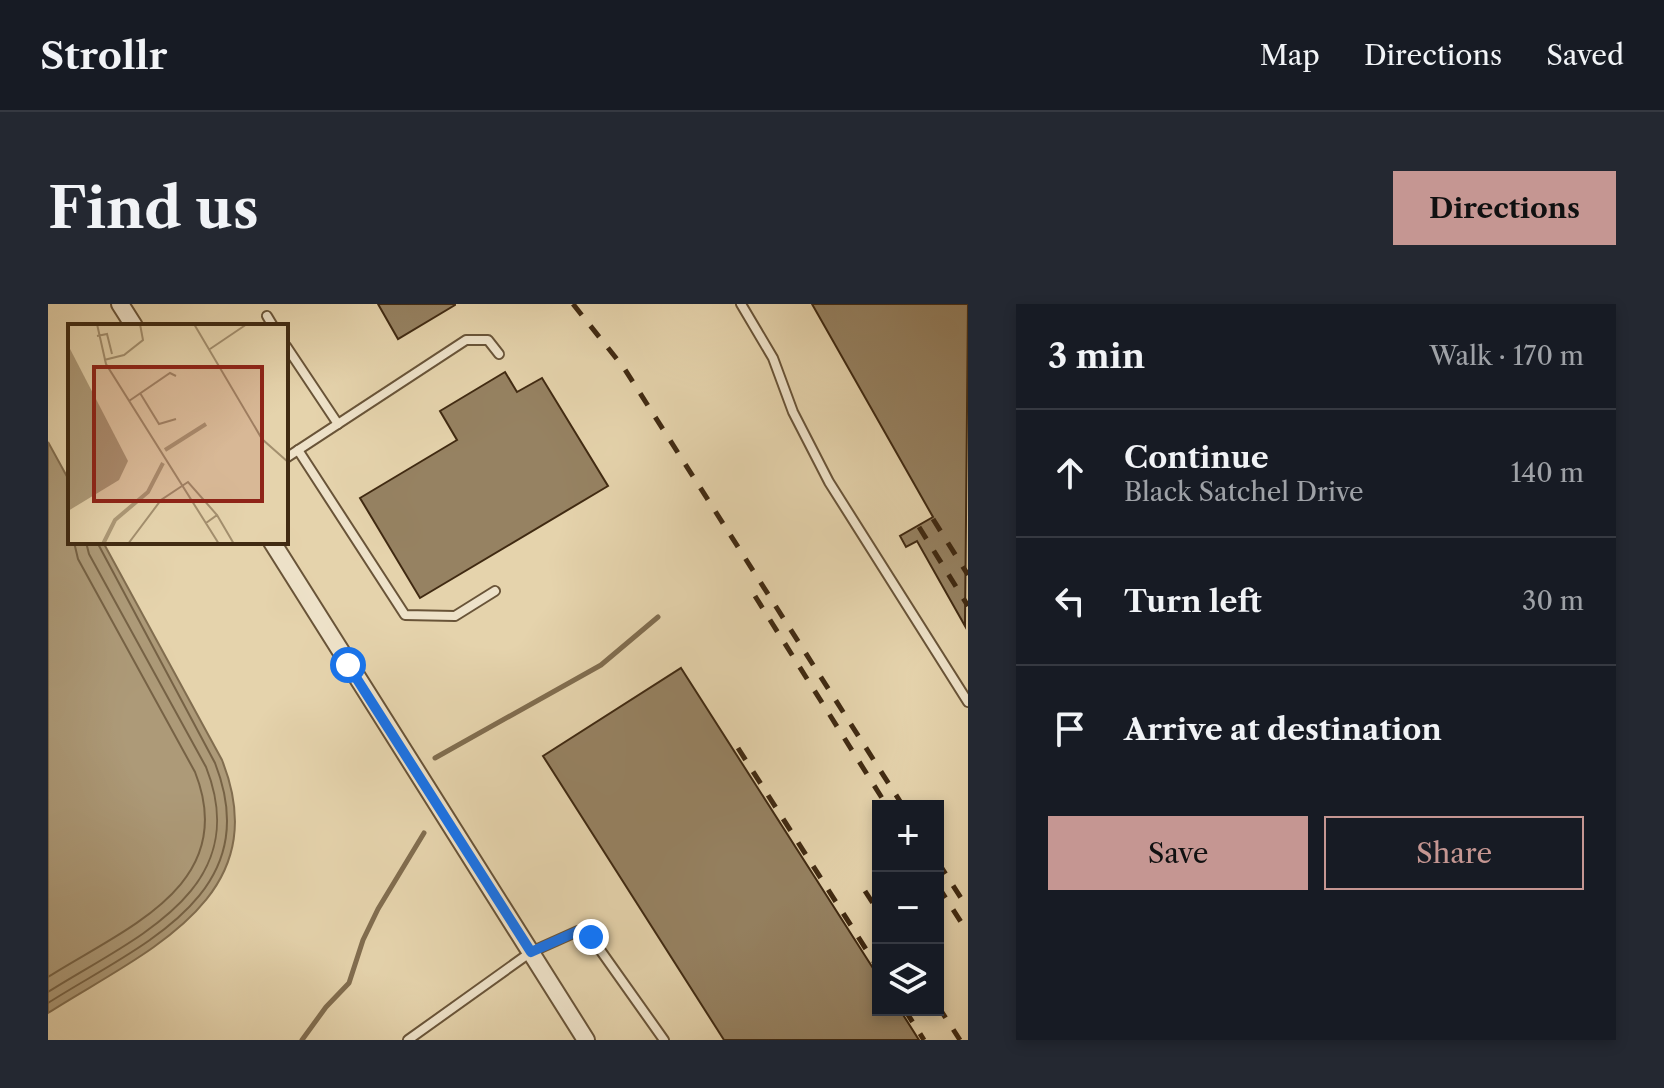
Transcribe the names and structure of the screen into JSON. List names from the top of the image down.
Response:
{
  "page": {
    "header": "Strollr",
    "nav": ["Map", "Directions", "Saved"],
    "buttons": [
      "Directions",
      ["Save", "Share"]
    ],
    "title": "Find us",
    "heading": ["3 min", "Walk · 170 m"],
    "list": [
      ["Continue", "Black Satchel Drive", "140 m"],
      ["Turn left", "30 m"],
      "Arrive at destination"
    ],
    "map_buttons": ["+", "−"]
  }
}
